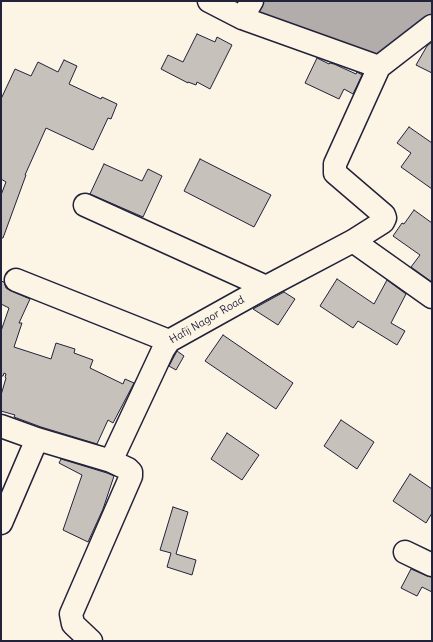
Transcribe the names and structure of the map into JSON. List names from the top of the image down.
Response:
{
  "streets": {
    "street": ["Hafij Nagor Road"]
  }
}
